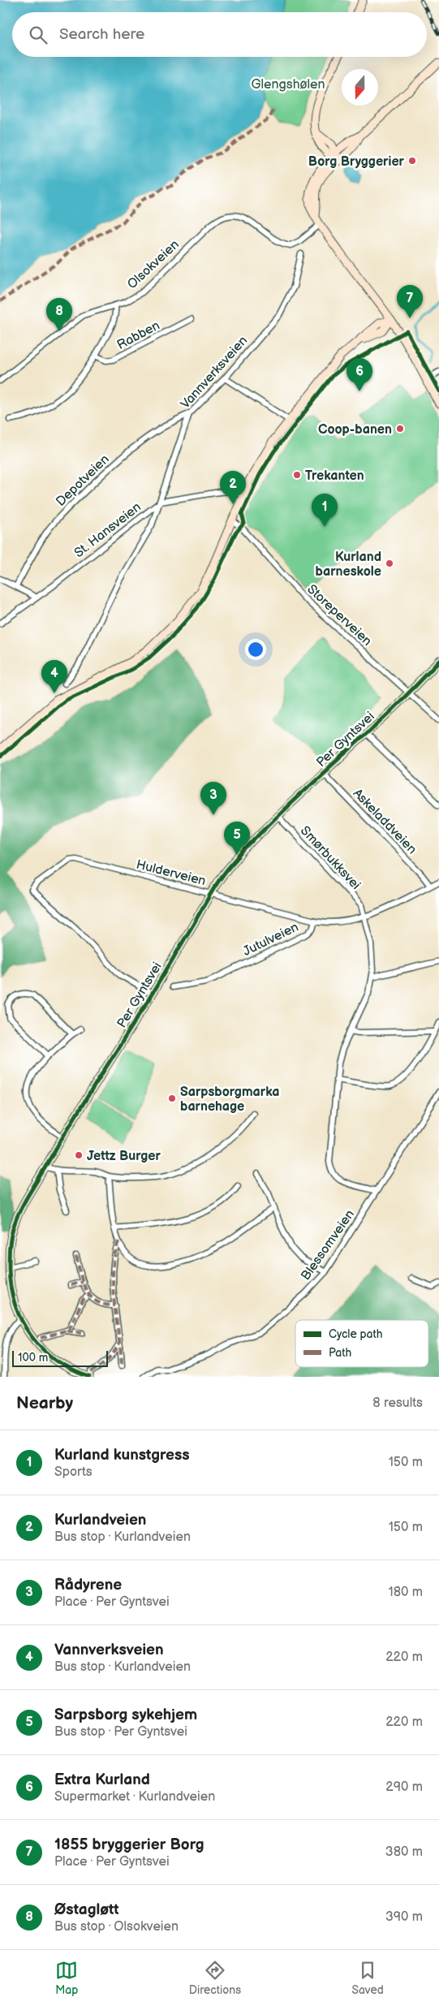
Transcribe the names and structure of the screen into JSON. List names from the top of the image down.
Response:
{
  "streets": {
    "street": [
      "Olsokveien",
      "Rabben",
      "Vannverksveien",
      "Depotveien",
      "St. Hansveien",
      "Storeperveien",
      "Per Gyntsvei",
      "Askeladdveien",
      "Smørbukksvei",
      "Hulderveien",
      "Jutulveien",
      "Blessomveien"
    ]
  },
  "crossings": [
    ["Vannverksveien", "Depotveien"],
    ["Vannverksveien", "St. Hansveien"],
    ["Storeperveien", "Per Gyntsvei"],
    ["Per Gyntsvei", "Askeladdveien"],
    ["Per Gyntsvei", "Smørbukksvei"],
    ["Per Gyntsvei", "Hulderveien"],
    ["Askeladdveien", "Jutulveien"],
    ["Smørbukksvei", "Jutulveien"],
    ["Smørbukksvei", "Blessomveien"],
    ["Hulderveien", "Jutulveien"]
  ],
  "parks": ["Glengshølen"],
  "places": [
    "Borg Bryggerier",
    "Coop-banen",
    "Trekanten",
    "Kurland barneskole",
    "Sarpsborgmarka barnehage",
    "Jettz Burger"
  ],
  "legend": ["Cycle path", "Path"],
  "scale_bar": "100 m",
  "north": "bottom",
  "page": {
    "search": "Search here",
    "pins": [
      "7",
      "8",
      "6",
      "2",
      "1",
      "4",
      "3",
      "5"
    ],
    "scale": "100 m",
    "heading": ["Nearby", "8 results"],
    "list": [
      {
        "mark": "1",
        "name": "Kurland kunstgress",
        "note": "Sports",
        "value": "150 m"
      },
      {
        "mark": "2",
        "name": "Kurlandveien",
        "note": "Bus stop · Kurlandveien",
        "value": "150 m"
      },
      {
        "mark": "3",
        "name": "Rådyrene",
        "note": "Place · Per Gyntsvei",
        "value": "180 m"
      },
      {
        "mark": "4",
        "name": "Vannverksveien",
        "note": "Bus stop · Kurlandveien",
        "value": "220 m"
      },
      {
        "mark": "5",
        "name": "Sarpsborg sykehjem",
        "note": "Bus stop · Per Gyntsvei",
        "value": "220 m"
      },
      {
        "mark": "6",
        "name": "Extra Kurland",
        "note": "Supermarket · Kurlandveien",
        "value": "290 m"
      },
      {
        "mark": "7",
        "name": "1855 bryggerier Borg",
        "note": "Place · Per Gyntsvei",
        "value": "380 m"
      },
      {
        "mark": "8",
        "name": "Østagløtt",
        "note": "Bus stop · Olsokveien",
        "value": "390 m"
      }
    ],
    "nav": ["Map", "Directions", "Saved"]
  }
}
